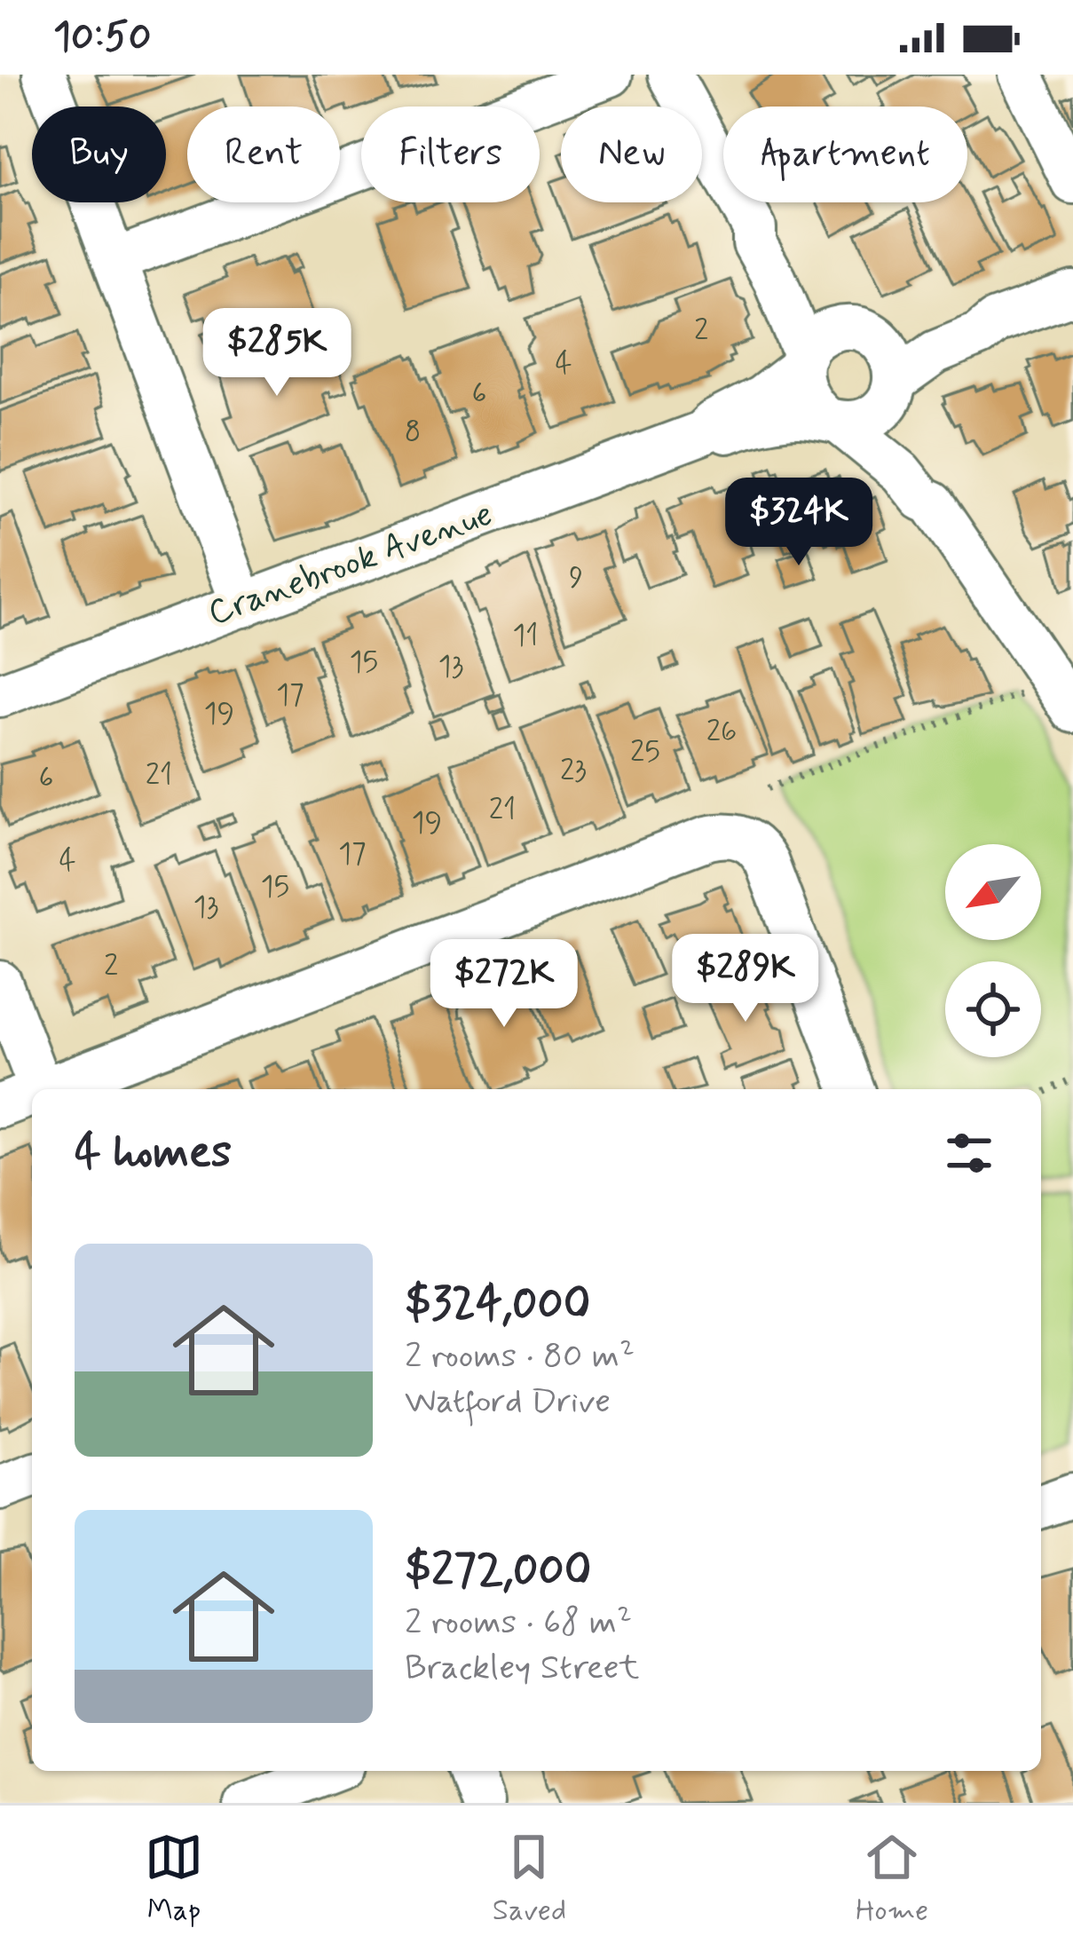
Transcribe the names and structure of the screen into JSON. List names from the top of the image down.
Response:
{
  "streets": {
    "street": ["Cranebrook Avenue"]
  },
  "house_numbers": [
    "2",
    "4",
    "6",
    "8",
    "9",
    "11",
    "15",
    "13",
    "17",
    "19",
    "26",
    "25",
    "23",
    "21",
    "6",
    "21",
    "19",
    "17",
    "4",
    "15",
    "13",
    "2"
  ],
  "north": "bottom left",
  "page": {
    "status": "10:50",
    "chip": [
      "Buy",
      "Rent",
      "Filters",
      "New",
      "Apartment"
    ],
    "price": [
      "$285K",
      "$324K",
      "$289K",
      "$272K"
    ],
    "heading": "4 homes",
    "list": [
      {
        "name": "$324,000",
        "note": "2 rooms · 80 m² · Watford Drive"
      },
      {
        "name": "$272,000",
        "note": "2 rooms · 68 m² · Brackley Street"
      }
    ],
    "tabs": ["Map", "Saved", "Home"]
  }
}
